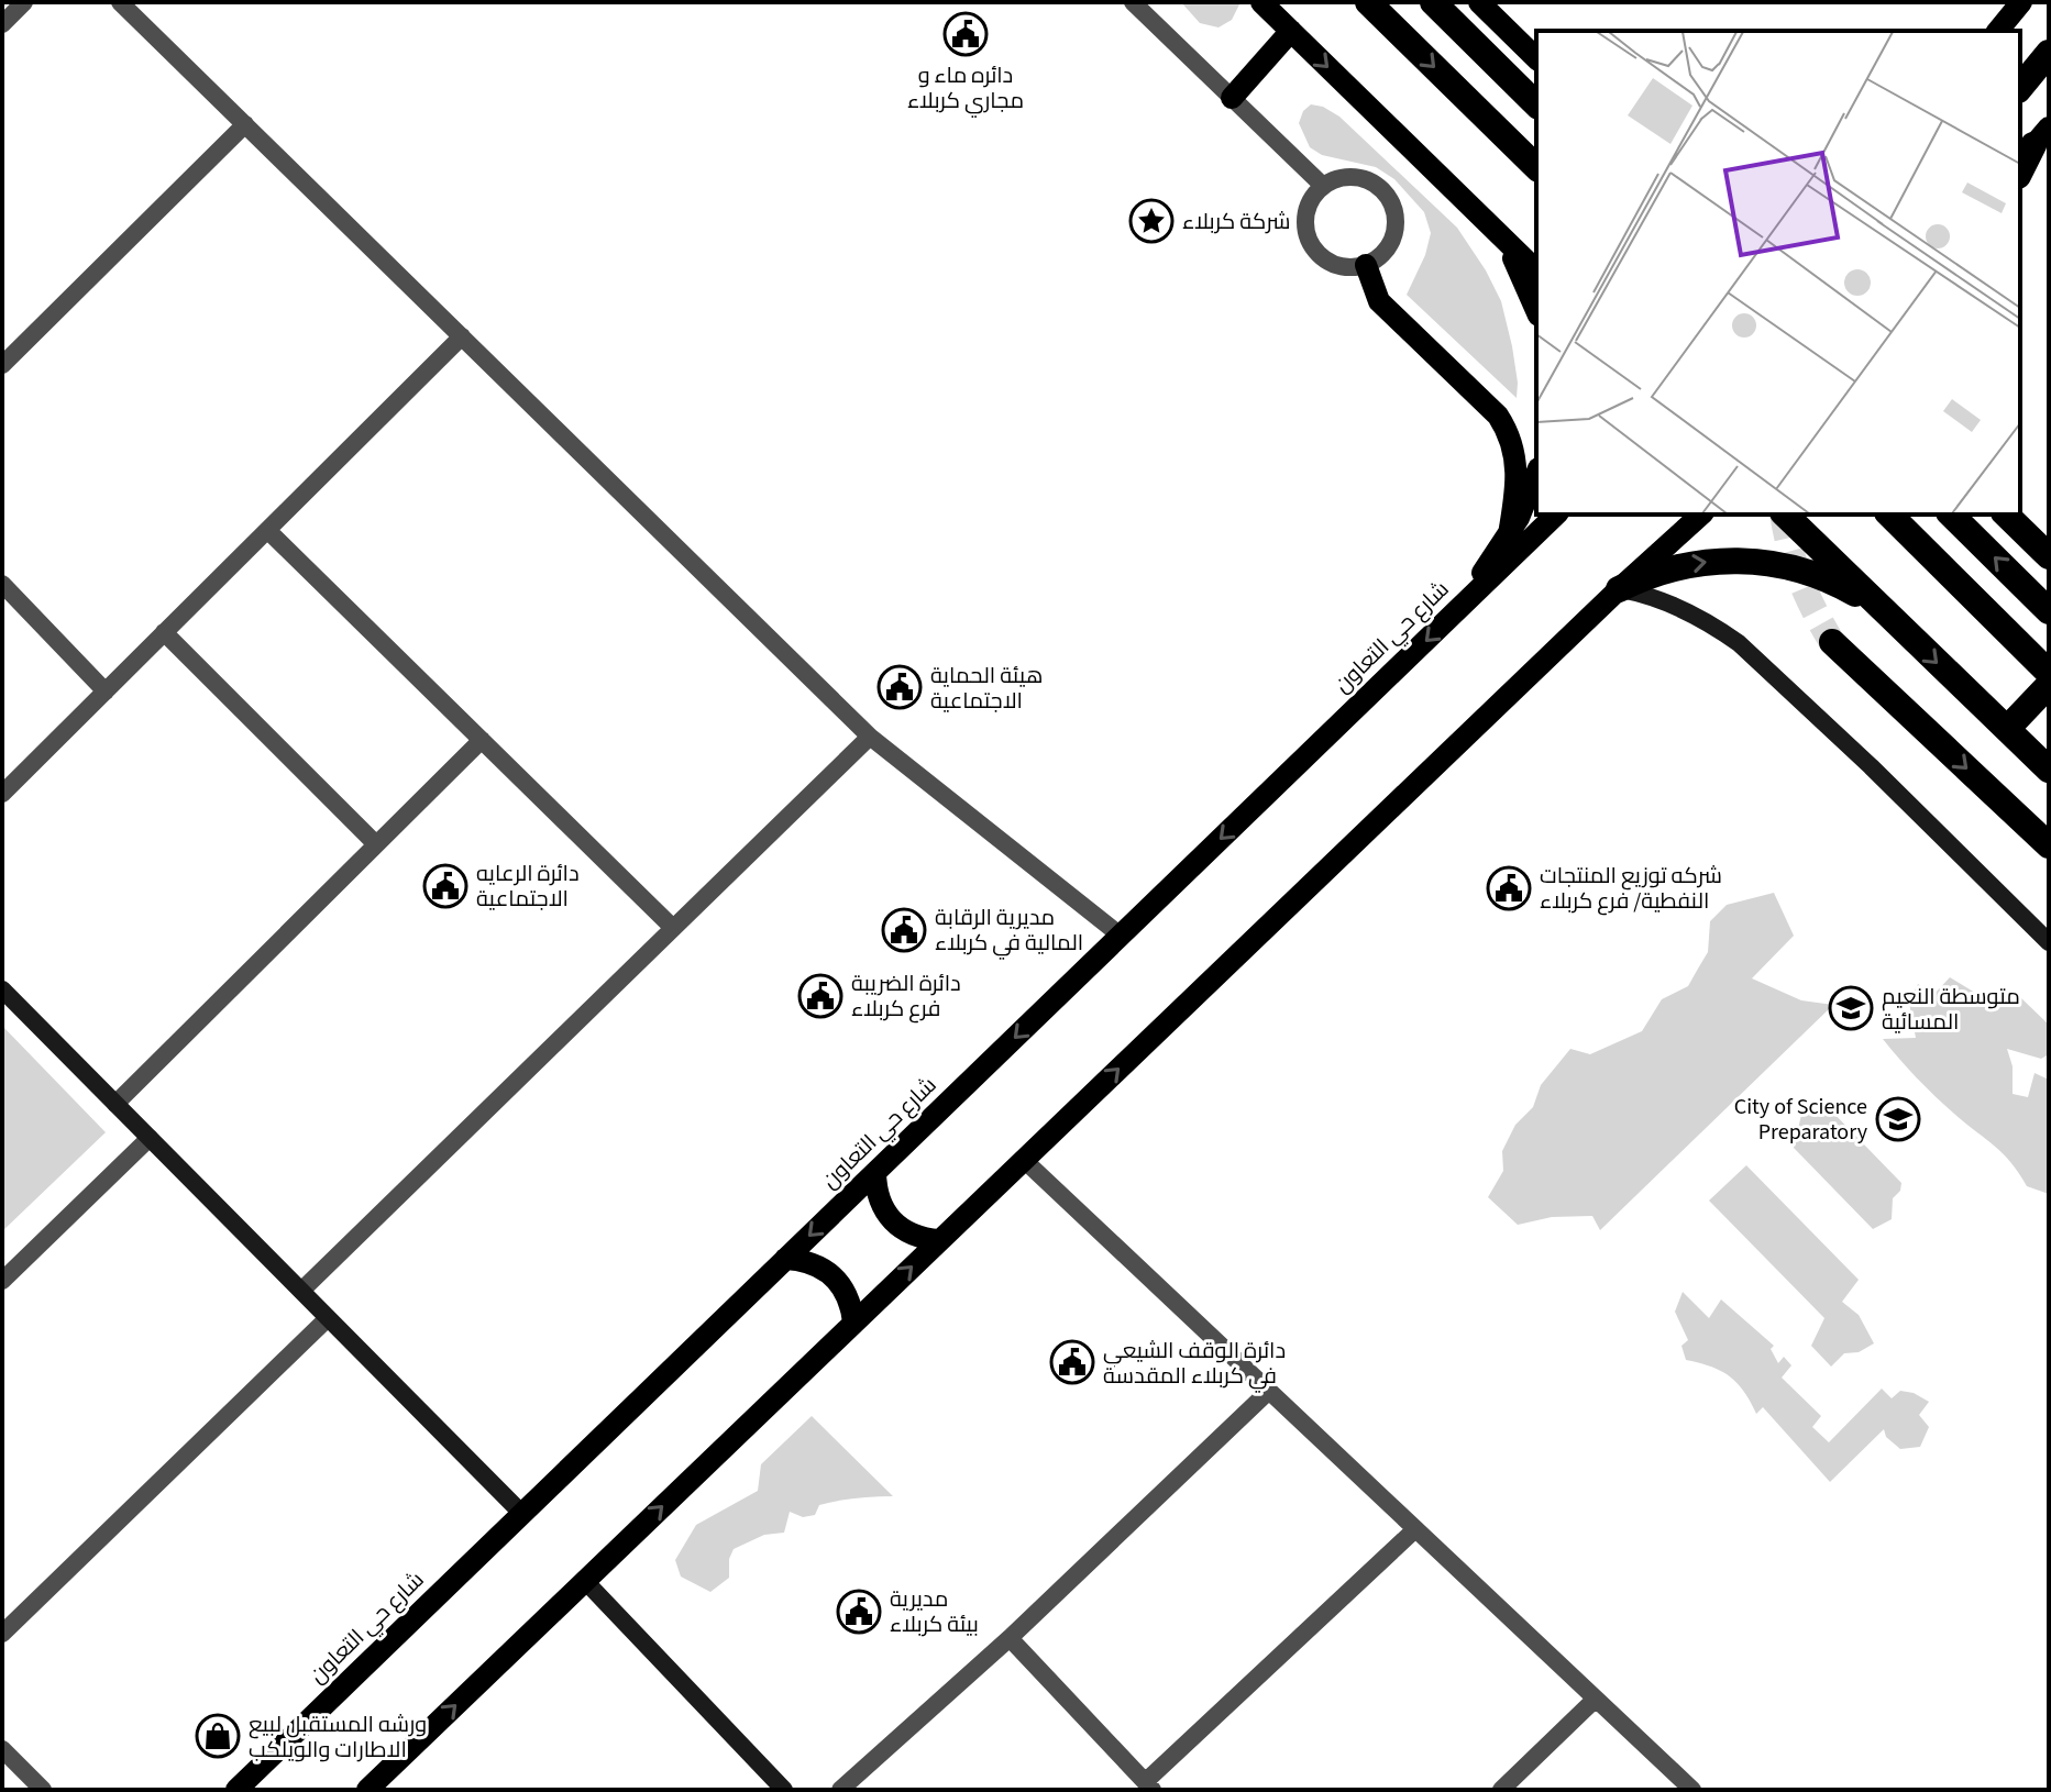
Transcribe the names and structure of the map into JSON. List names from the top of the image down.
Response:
{
  "streets": {
    "main road": ["شارع حي التعاون"]
  },
  "places": {
    "public building": [
      "دائره ماء و مجاري كربلاء",
      "هيئة الحماية الاجتماعية",
      "دائرة الرعايه الاجتماعية",
      "شركه توزيع المنتجات النفطية/ فرع كربلاء",
      "مديرية الرقابة المالية في كربلاء",
      "دائرة الضريبة فرع كربلاء",
      "دائرة الوقف الشيعي في كربلاء المقدسة",
      "مديرية بيئة كربلاء"
    ],
    "place": ["شركة كربلاء"],
    "school or university": ["متوسطة النعيم المسائية", "City of Science Preparatory"],
    "shop": ["ورشه المستقبل لبيع الاطارات والويلكب"]
  }
}
